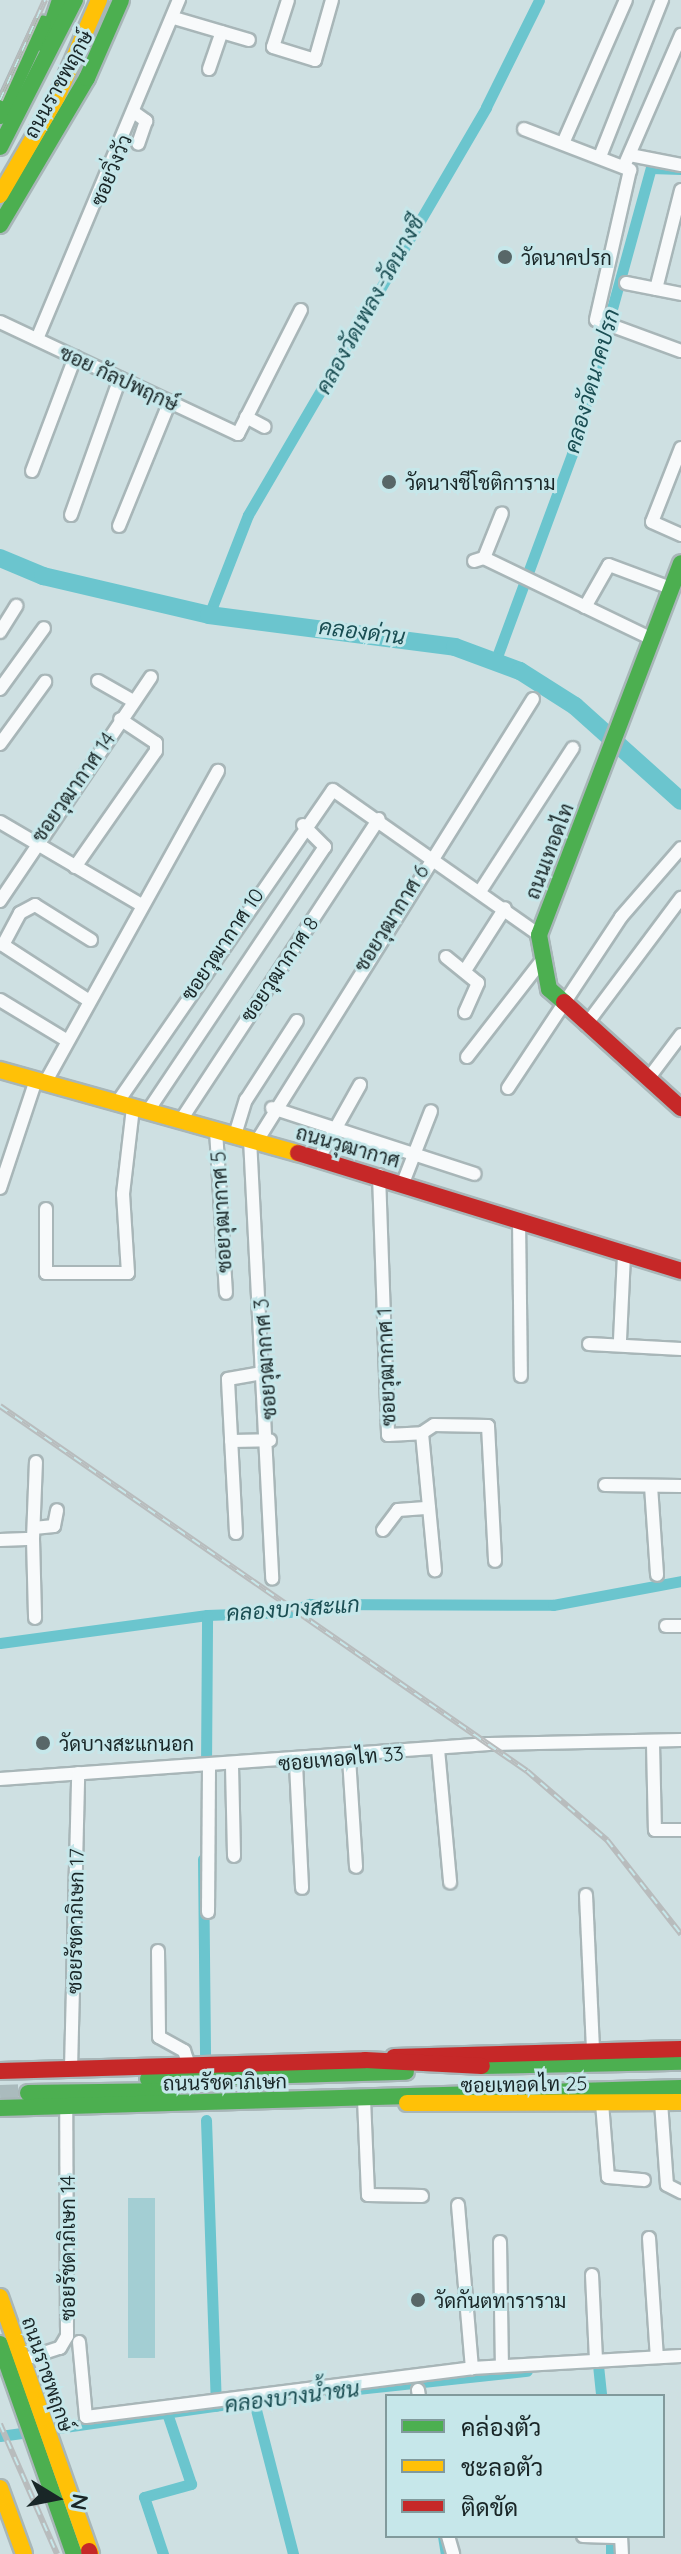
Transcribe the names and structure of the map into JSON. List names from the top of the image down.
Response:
{
  "streets": {
    "main road": [
      "ถนนราชพฤกษ์",
      "ถนนเทอดไท",
      "ถนนวุฒากาศ",
      "ถนนรัชดาภิเษก",
      "ซอยเทอดไท 25"
    ],
    "street": [
      "ซอยวิ่งวัว",
      "ซอย กัลปพฤกษ์",
      "ซอยวุฒากาศ 14",
      "ซอยวุฒากาศ 6",
      "ซอยวุฒากาศ 10",
      "ซอยวุฒากาศ 8",
      "ซอยวุฒากาศ 5",
      "ซอยวุฒากาศ 3",
      "ซอยวุฒากาศ 1",
      "ซอยเทอดไท 33",
      "ซอยรัชดาภิเษก 17",
      "ซอยรัชดาภิเษก 14"
    ]
  },
  "crossings": [
    ["ถนนราชพฤกษ์", "ซอยรัชดาภิเษก 14"],
    ["ซอยวิ่งวัว", "ซอย กัลปพฤกษ์"],
    ["ซอยวุฒากาศ 6", "ถนนวุฒากาศ"],
    ["ซอยวุฒากาศ 6", "ซอยวุฒากาศ 3"],
    ["ซอยวุฒากาศ 10", "ซอยวุฒากาศ 8"],
    ["ซอยวุฒากาศ 10", "ถนนวุฒากาศ"],
    ["ซอยวุฒากาศ 8", "ถนนวุฒากาศ"],
    ["ถนนวุฒากาศ", "ซอยวุฒากาศ 5"],
    ["ถนนวุฒากาศ", "ซอยวุฒากาศ 3"],
    ["ถนนวุฒากาศ", "ซอยวุฒากาศ 1"],
    ["ซอยเทอดไท 33", "ซอยรัชดาภิเษก 17"],
    ["ซอยรัชดาภิเษก 17", "ถนนรัชดาภิเษก"],
    ["ถนนรัชดาภิเษก", "ซอยเทอดไท 25"],
    ["ถนนรัชดาภิเษก", "ซอยรัชดาภิเษก 14"]
  ],
  "water": [
    "คลองวัดเพลง-วัดนางชี",
    "คลองวัดนาคปรก",
    "คลองด่าน",
    "คลองบางสะแก",
    "คลองบางน้ำชน"
  ],
  "places": [
    "วัดนาคปรก",
    "วัดนางชีโชติการาม",
    "วัดบางสะแกนอก",
    "วัดกันตทาราราม"
  ],
  "legend": ["คล่องตัว", "ชะลอตัว", "ติดขัด"],
  "north": "right"
}
